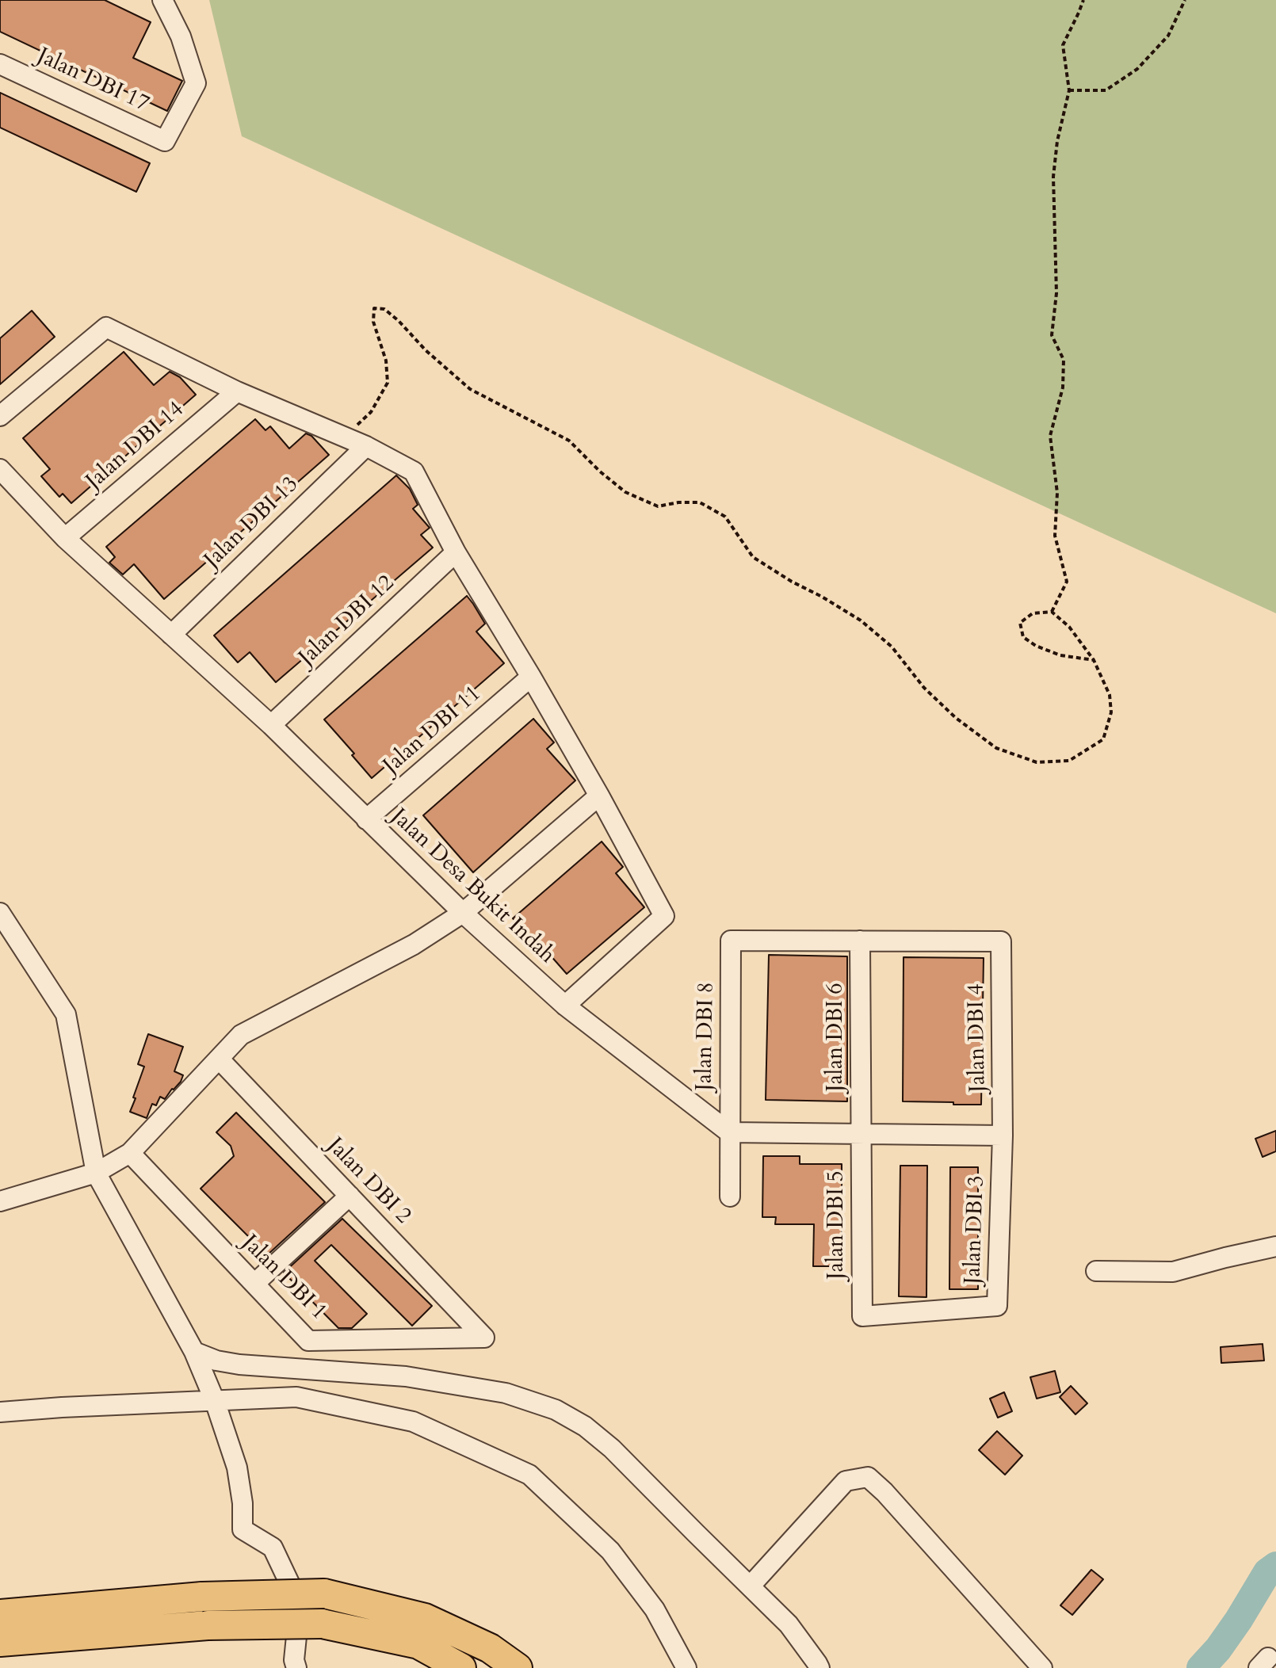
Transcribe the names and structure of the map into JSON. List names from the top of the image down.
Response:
{
  "streets": {
    "street": [
      "Jalan DBI 17",
      "Jalan DBI 14",
      "Jalan DBI 13",
      "Jalan DBI 12",
      "Jalan DBI 11",
      "Jalan Desa Bukit Indah",
      "Jalan DBI 8",
      "Jalan DBI 6",
      "Jalan DBI 4",
      "Jalan DBI 2",
      "Jalan DBI 5",
      "Jalan DBI 3",
      "Jalan DBI 1"
    ]
  },
  "crossings": [
    ["Jalan DBI 14", "Jalan Desa Bukit Indah"],
    ["Jalan DBI 13", "Jalan Desa Bukit Indah"],
    ["Jalan DBI 12", "Jalan Desa Bukit Indah"],
    ["Jalan DBI 11", "Jalan Desa Bukit Indah"],
    ["Jalan Desa Bukit Indah", "Jalan DBI 8"],
    ["Jalan DBI 8", "Jalan DBI 6"],
    ["Jalan DBI 8", "Jalan DBI 4"],
    ["Jalan DBI 6", "Jalan DBI 4"],
    ["Jalan DBI 6", "Jalan DBI 5"],
    ["Jalan DBI 4", "Jalan DBI 3"],
    ["Jalan DBI 2", "Jalan DBI 1"],
    ["Jalan DBI 5", "Jalan DBI 3"]
  ]
}
